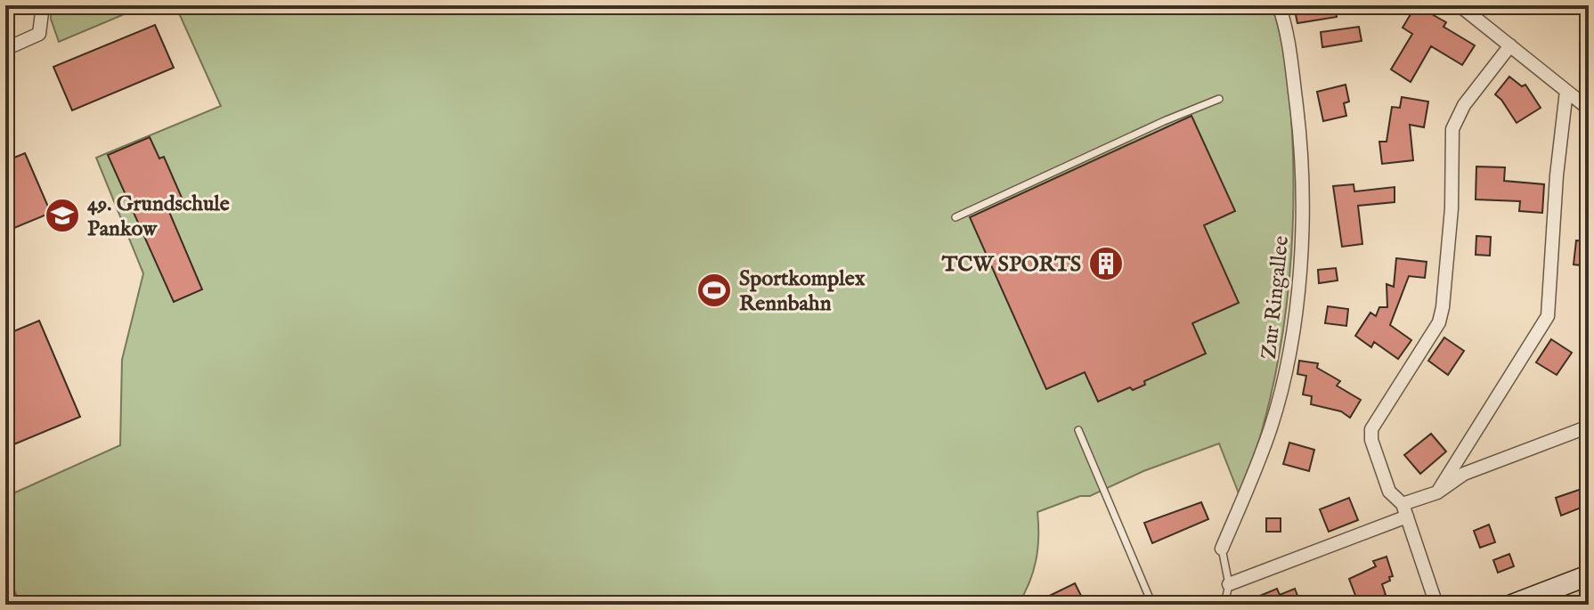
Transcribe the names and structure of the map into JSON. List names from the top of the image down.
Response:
{
  "streets": {
    "street": ["Zur Ringallee"]
  },
  "places": {
    "school or university": ["49. Grundschule Pankow"],
    "building": ["TCW SPORTS"],
    "sports": ["Sportkomplex Rennbahn"]
  }
}
